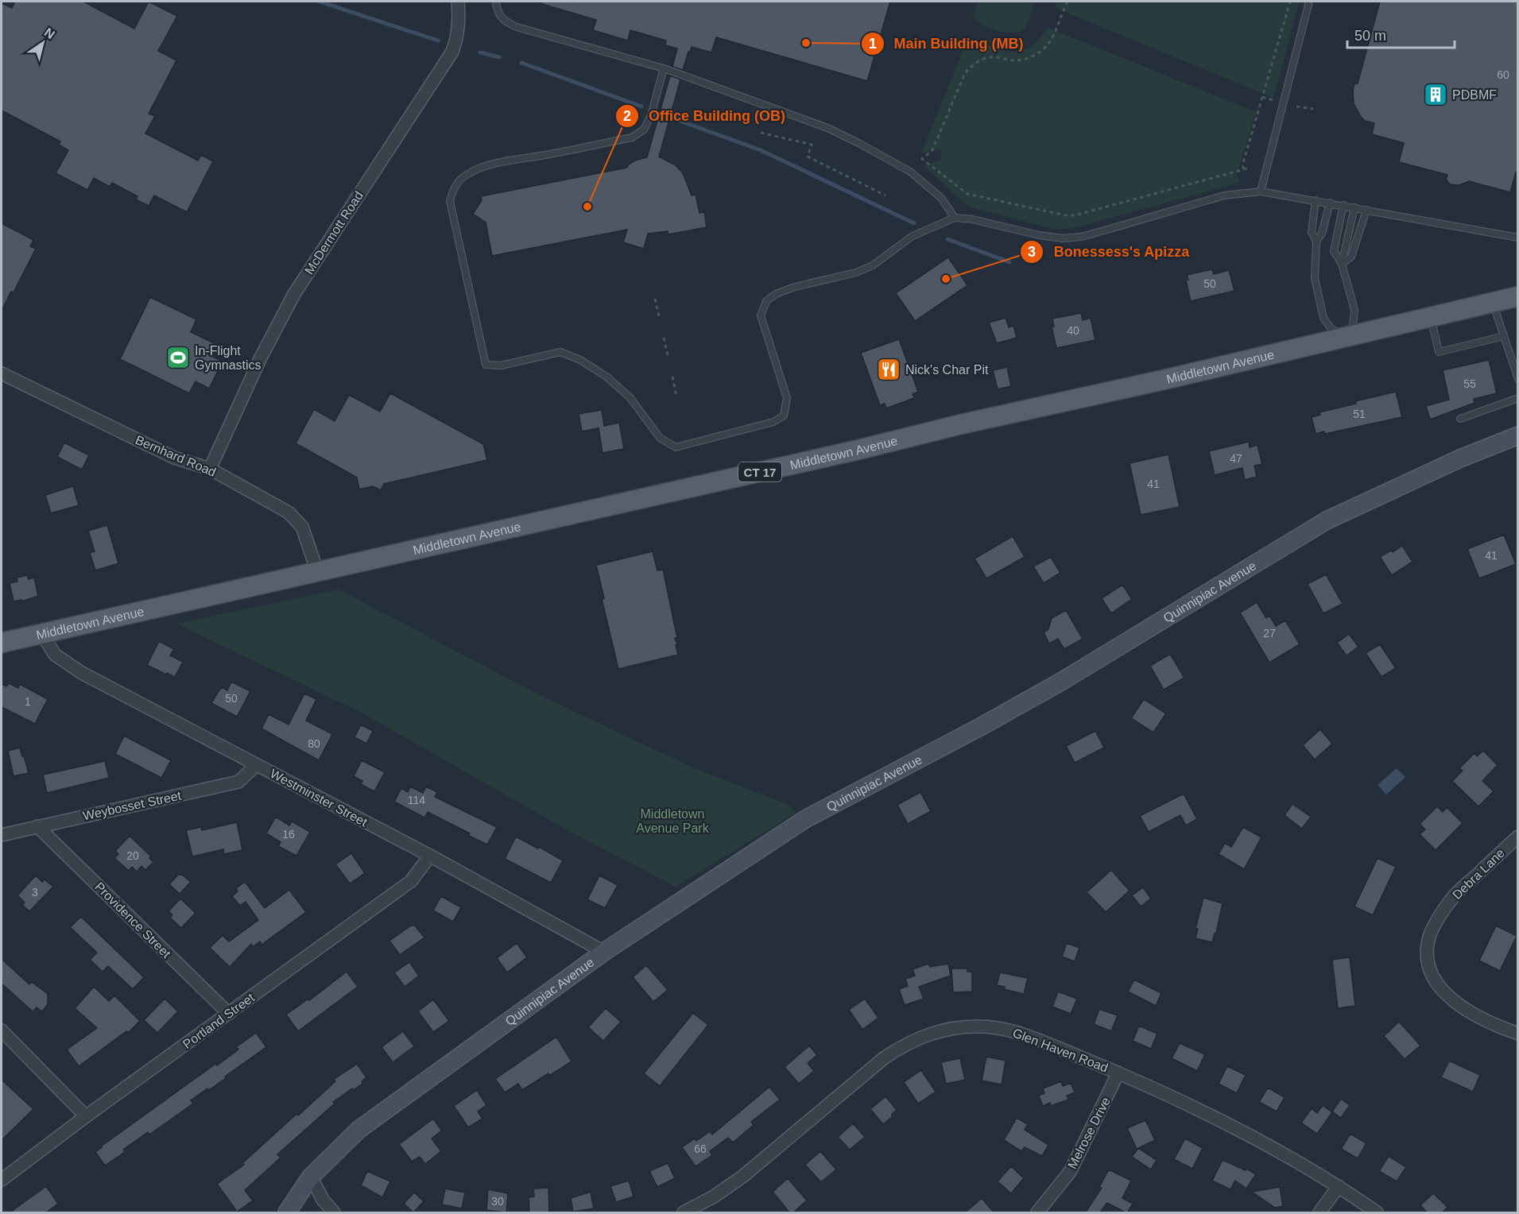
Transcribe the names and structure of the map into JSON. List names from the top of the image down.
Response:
{
  "streets": {
    "main road": ["Middletown Avenue", "CT 17", "Quinnipiac Avenue"],
    "street": [
      "McDermott Road",
      "Bernhard Road",
      "Westminster Street",
      "Weybosset Street",
      "Debra Lane",
      "Providence Street",
      "Portland Street",
      "Glen Haven Road",
      "Melrose Drive"
    ]
  },
  "crossings": [
    ["McDermott Road", "Bernhard Road"],
    ["Middletown Avenue", "Bernhard Road"],
    ["Middletown Avenue", "Westminster Street"],
    ["Quinnipiac Avenue", "Westminster Street"],
    ["Westminster Street", "Weybosset Street"],
    ["Westminster Street", "Portland Street"],
    ["Weybosset Street", "Providence Street"],
    ["Providence Street", "Portland Street"],
    ["Glen Haven Road", "Melrose Drive"]
  ],
  "parks": ["Middletown Avenue Park"],
  "places": {
    "other": ["Main Building (MB)", "Office Building (OB)", "Bonessess's Apizza"],
    "building": ["PDBMF"],
    "sports": ["In-Flight Gymnastics"],
    "restaurant": ["Nick's Char Pit"]
  },
  "house_numbers": [
    "60",
    "50",
    "40",
    "55",
    "51",
    "47",
    "41",
    "41",
    "27",
    "50",
    "1",
    "80",
    "114",
    "16",
    "20",
    "3",
    "66",
    "30"
  ],
  "scale_bar": "50 m",
  "north": "top right"
}
